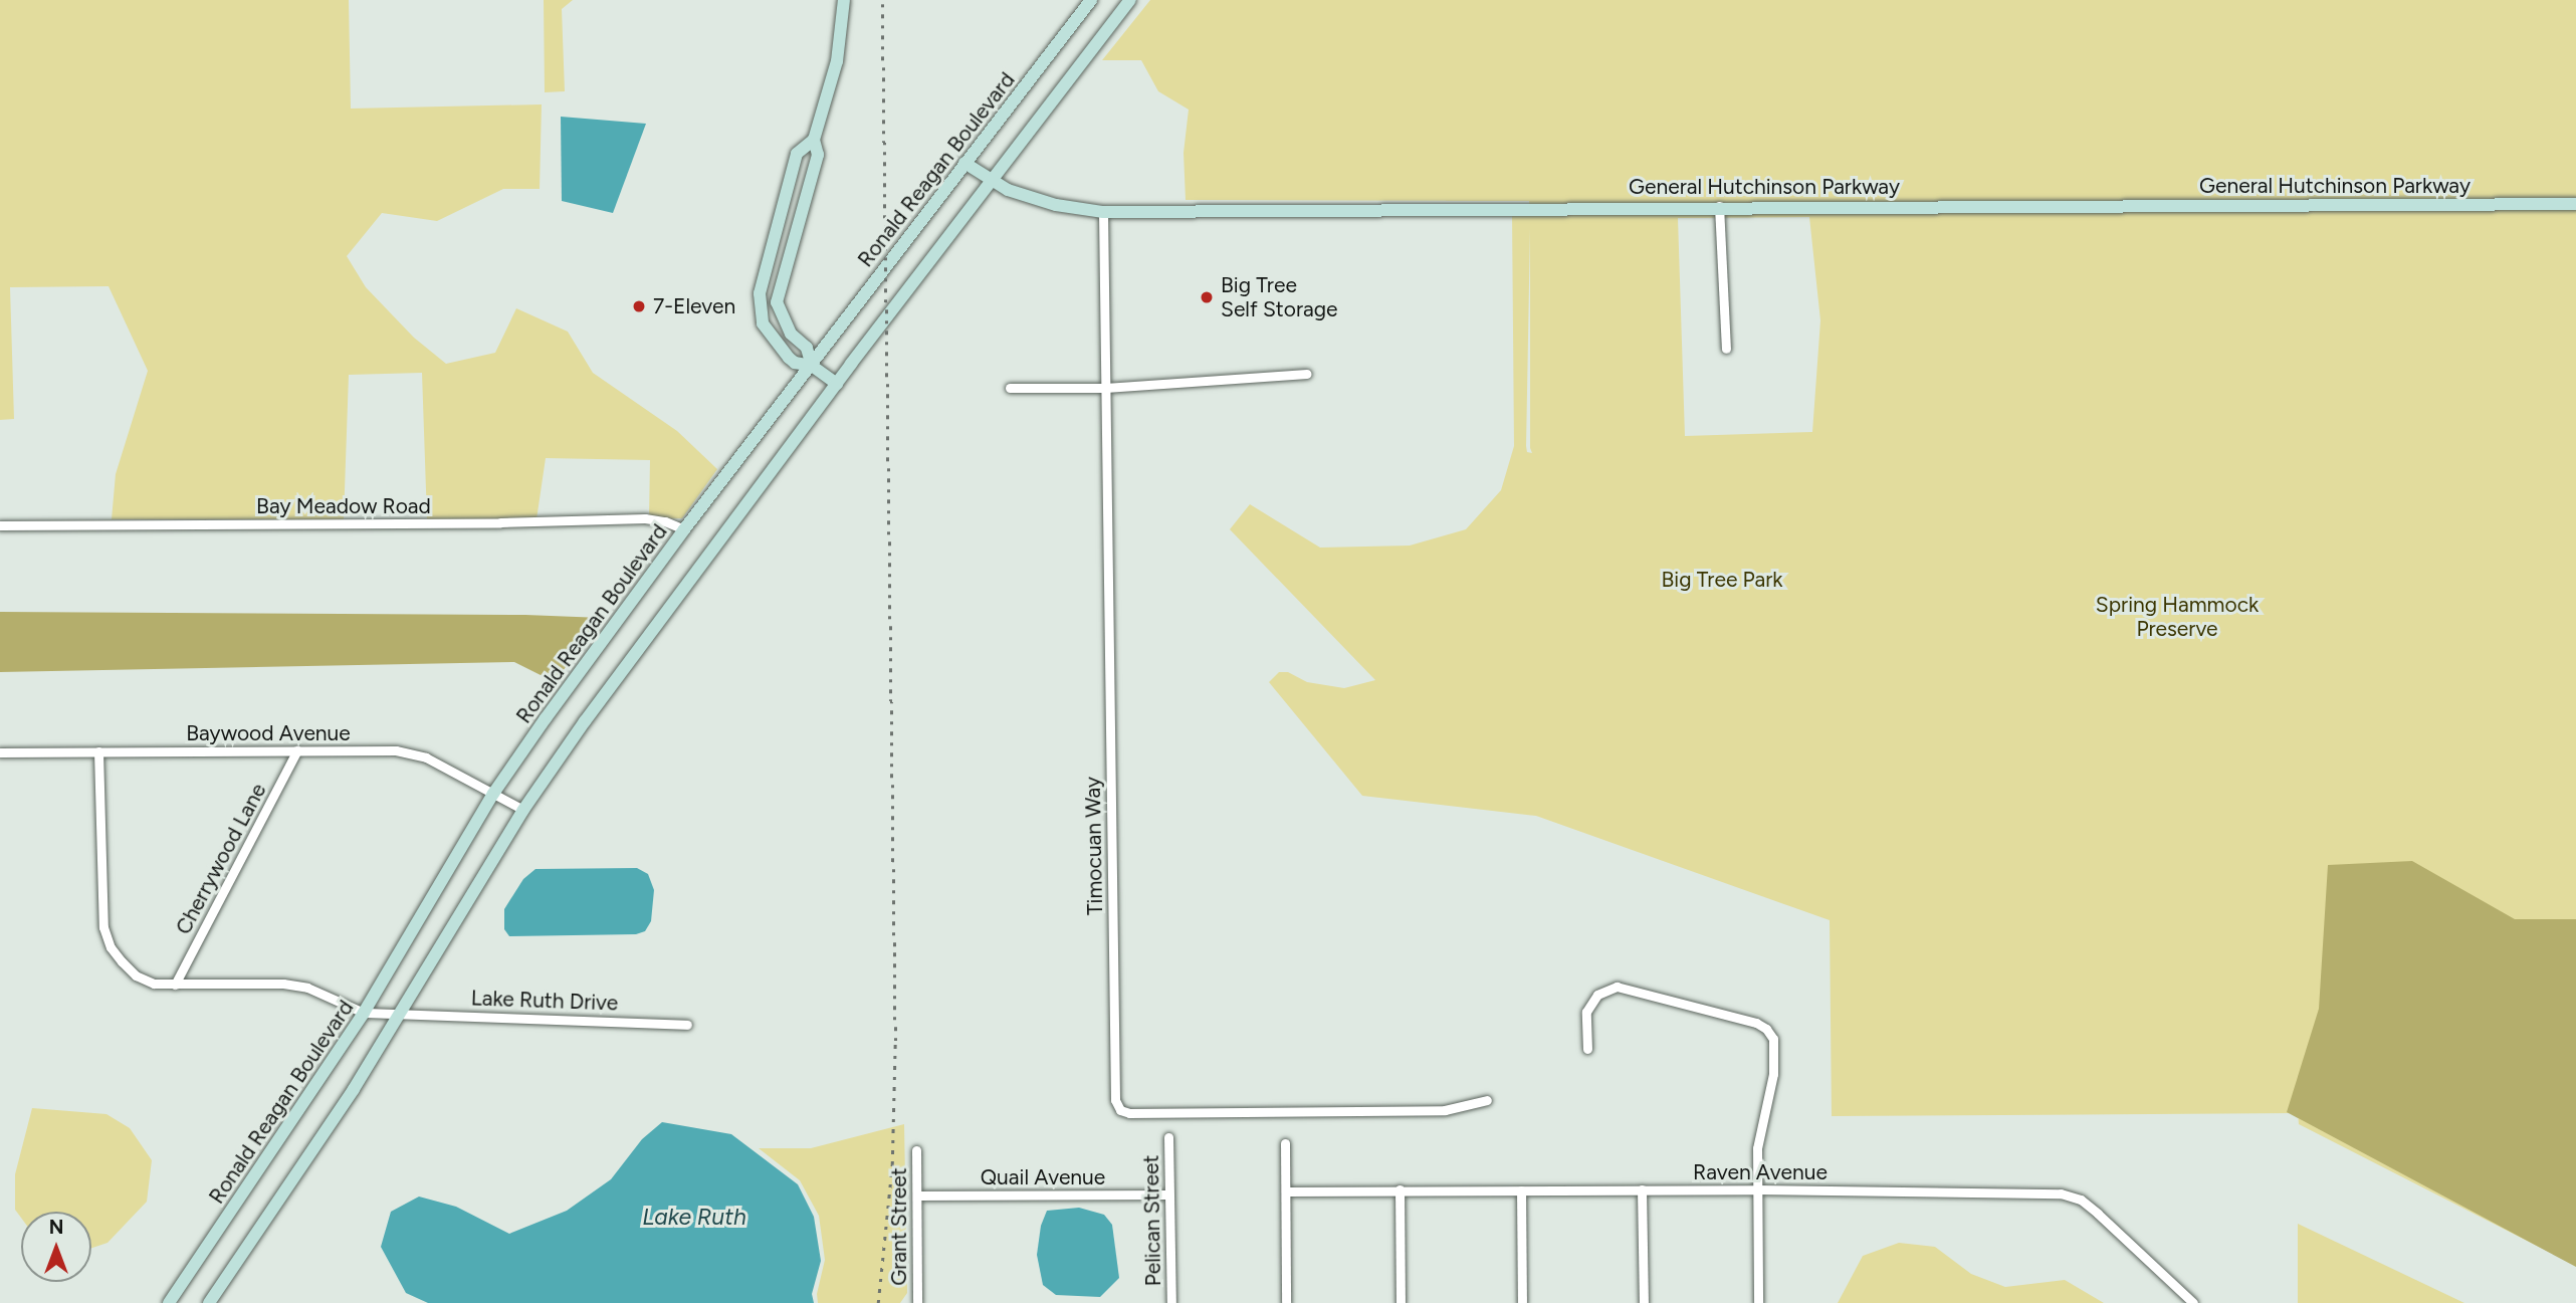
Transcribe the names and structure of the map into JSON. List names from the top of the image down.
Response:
{
  "streets": {
    "main road": ["Ronald Reagan Boulevard", "General Hutchinson Parkway"],
    "street": [
      "Bay Meadow Road",
      "Baywood Avenue",
      "Timocuan Way",
      "Cherrywood Lane",
      "Lake Ruth Drive",
      "Raven Avenue",
      "Quail Avenue",
      "Pelican Street",
      "Grant Street"
    ]
  },
  "crossings": [
    ["Ronald Reagan Boulevard", "General Hutchinson Parkway"],
    ["Ronald Reagan Boulevard", "Bay Meadow Road"],
    ["Ronald Reagan Boulevard", "Baywood Avenue"],
    ["Ronald Reagan Boulevard", "Lake Ruth Drive"],
    ["General Hutchinson Parkway", "Timocuan Way"],
    ["Baywood Avenue", "Cherrywood Lane"],
    ["Quail Avenue", "Pelican Street"],
    ["Quail Avenue", "Grant Street"]
  ],
  "water": ["Lake Ruth"],
  "parks": ["Big Tree Park", "Spring Hammock Preserve"],
  "places": ["Big Tree Self Storage", "7-Eleven"],
  "north": "top"
}
